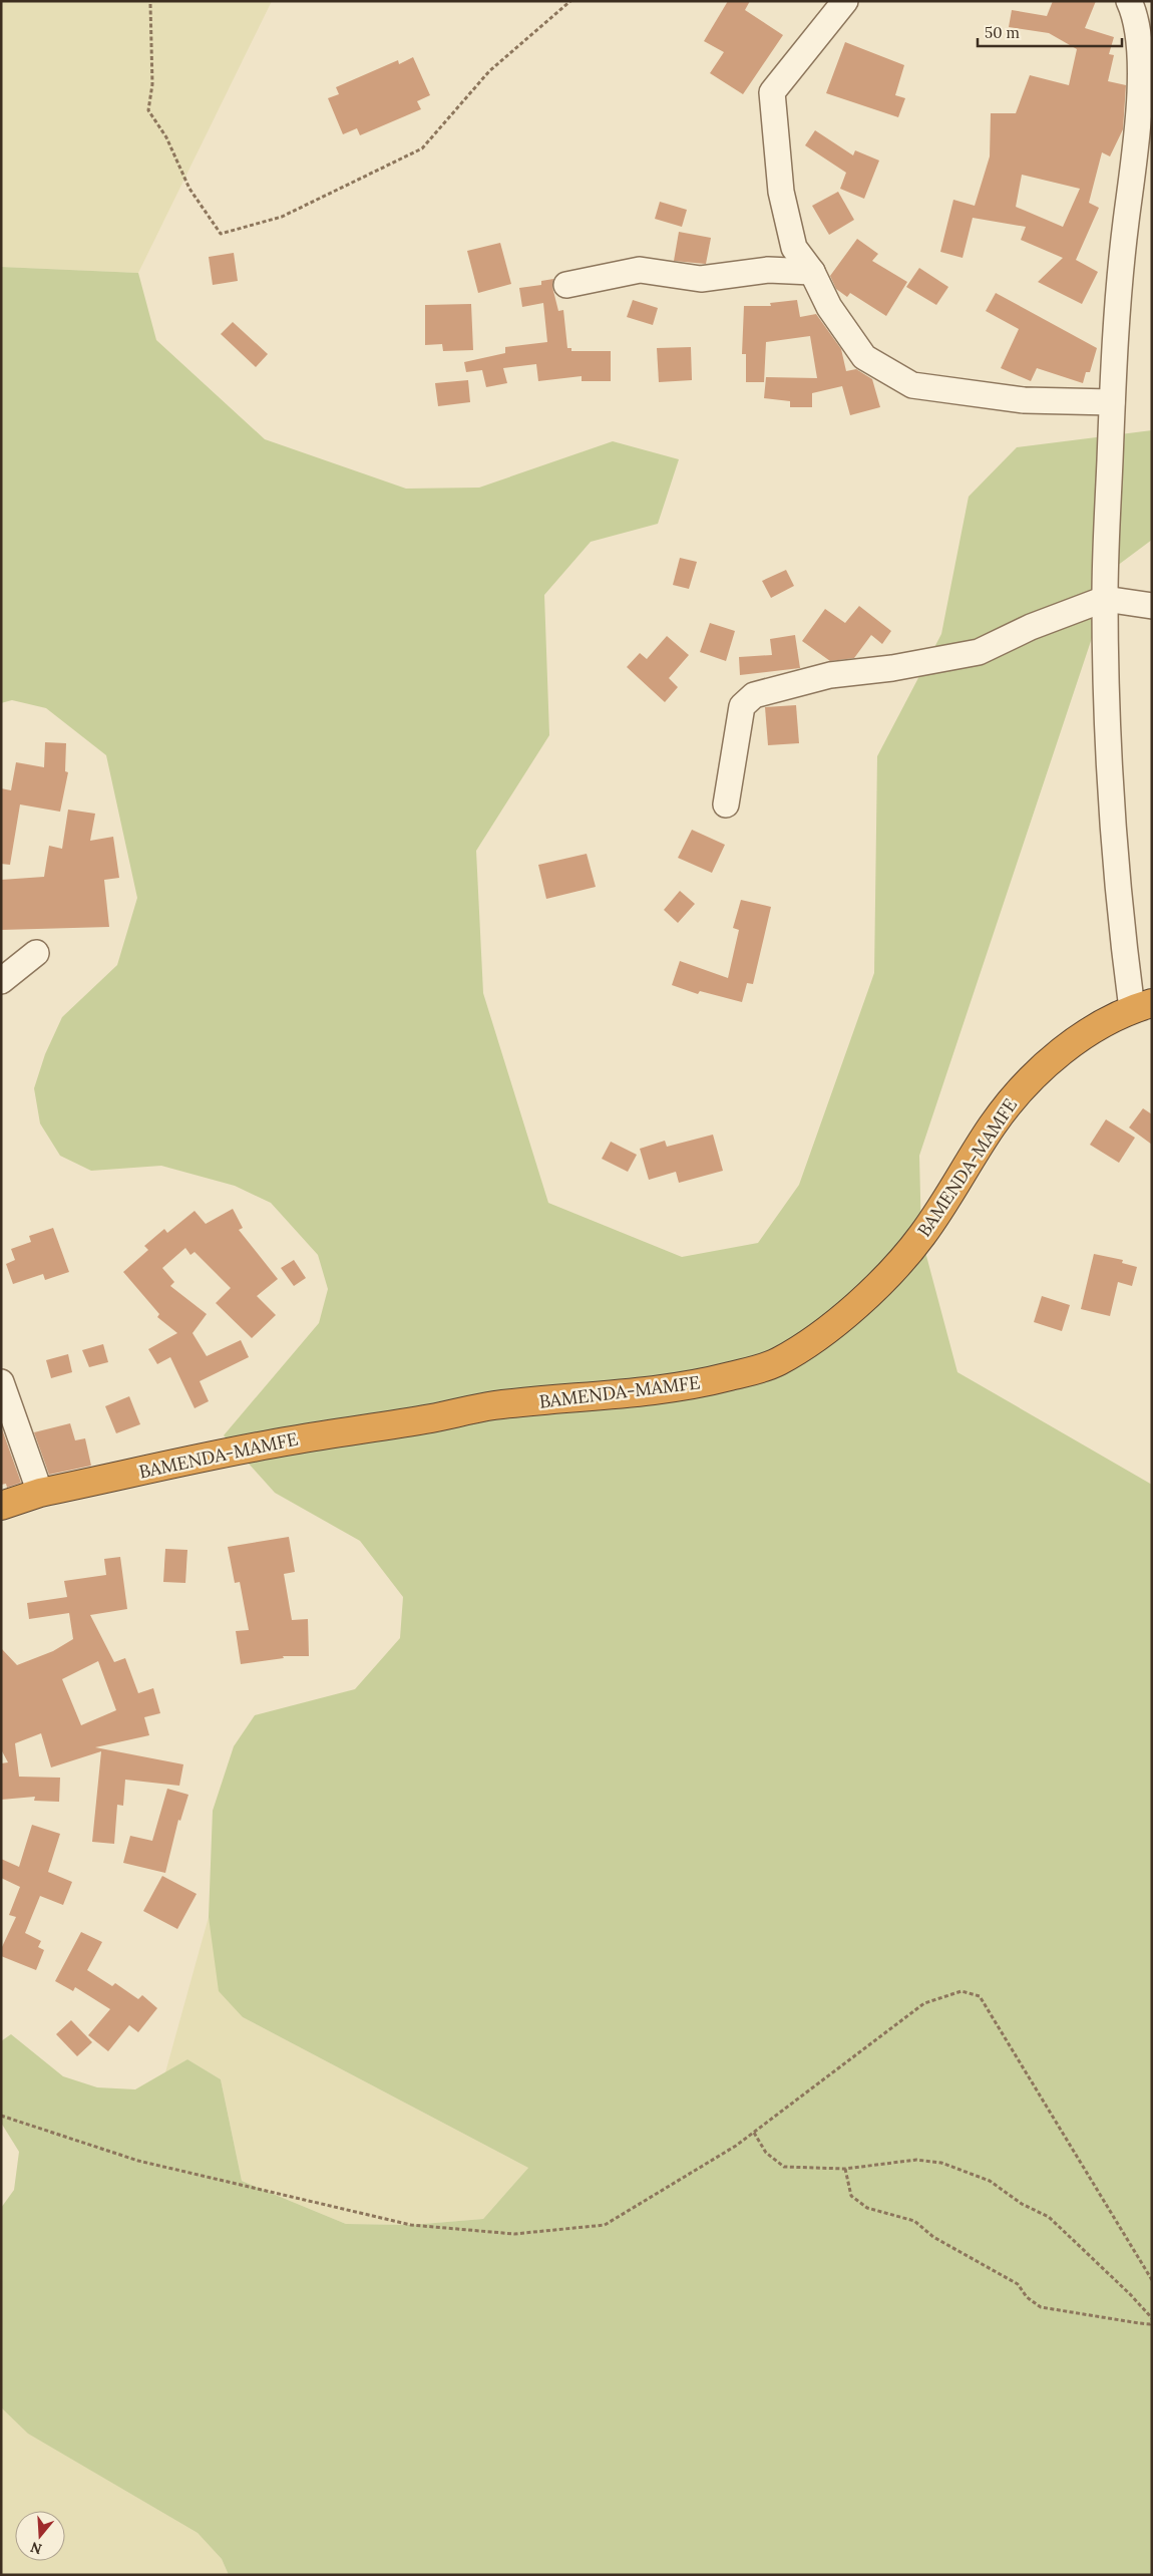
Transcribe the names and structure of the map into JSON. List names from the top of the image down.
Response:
{
  "streets": {
    "highway": ["BAMENDA-MAMFE"]
  },
  "scale_bar": "50 m",
  "north": "bottom"
}
